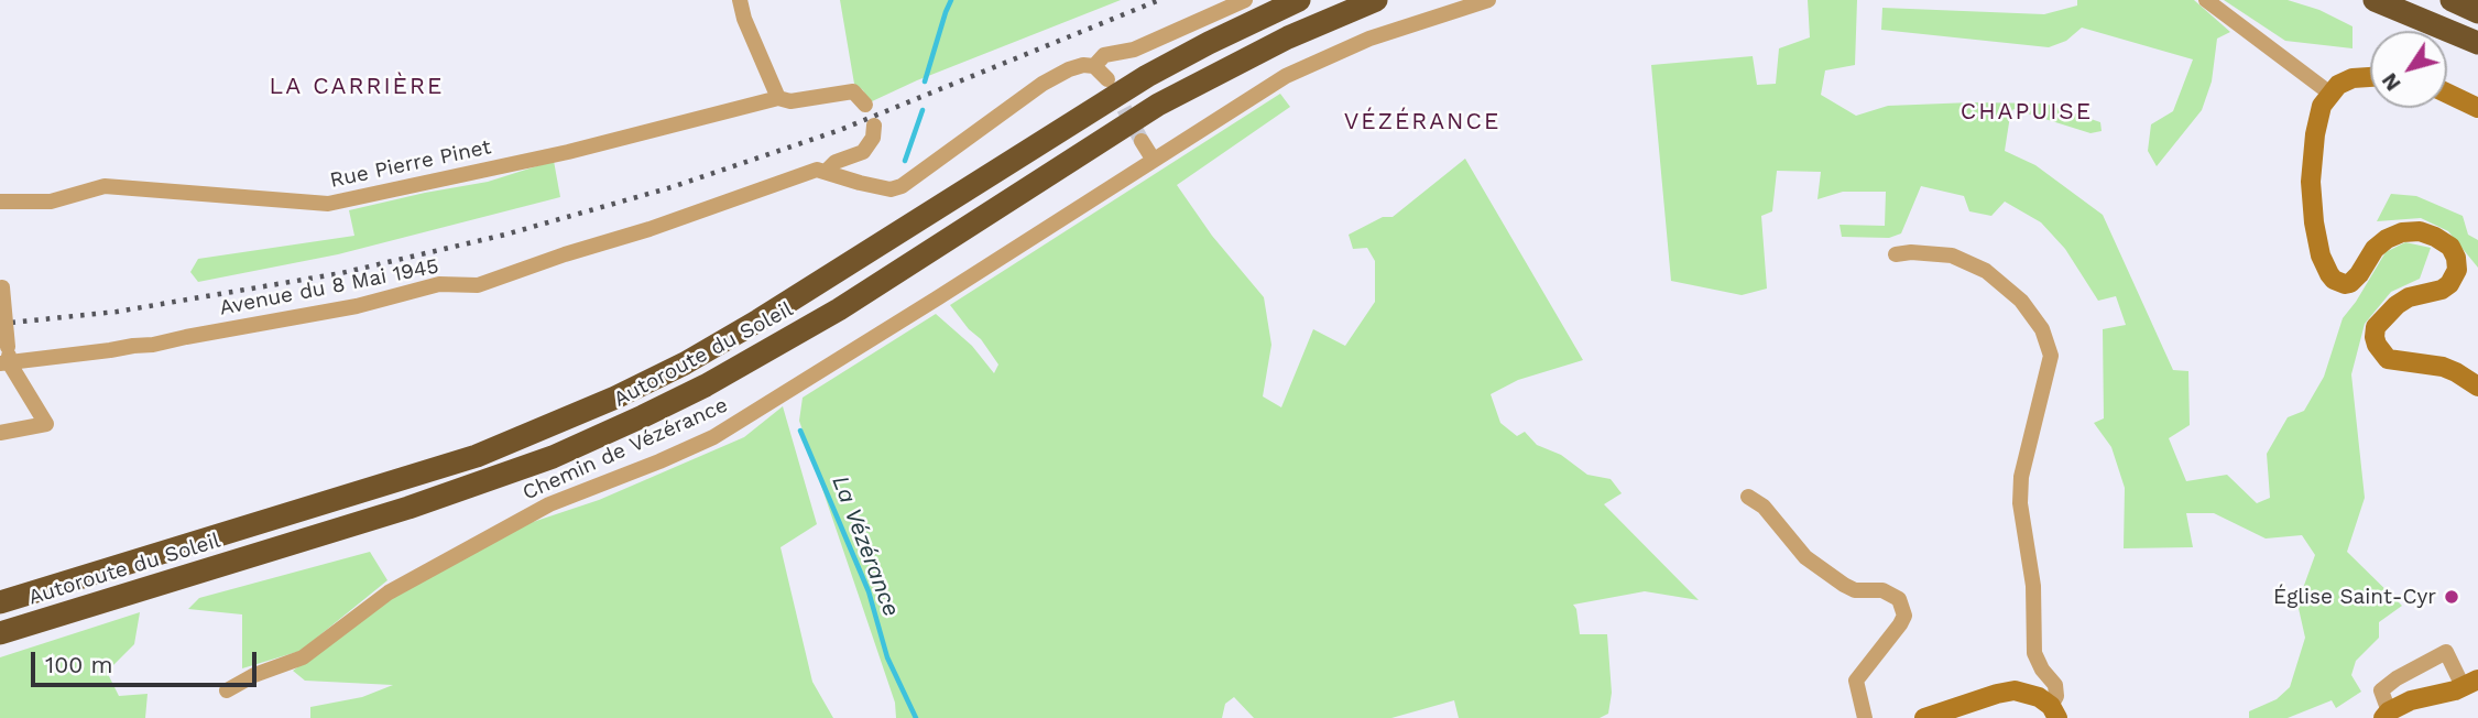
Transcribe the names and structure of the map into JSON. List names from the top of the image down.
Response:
{
  "streets": {
    "highway": ["Autoroute du Soleil"],
    "street": ["Rue Pierre Pinet", "Avenue du 8 Mai 1945", "Chemin de Vézérance"]
  },
  "districts": ["LA CARRIÈRE", "CHAPUISE", "VÉZÉRANCE"],
  "water": ["La Vézérance"],
  "places": ["Église Saint-Cyr"],
  "scale_bar": "100 m",
  "north": "bottom left"
}
